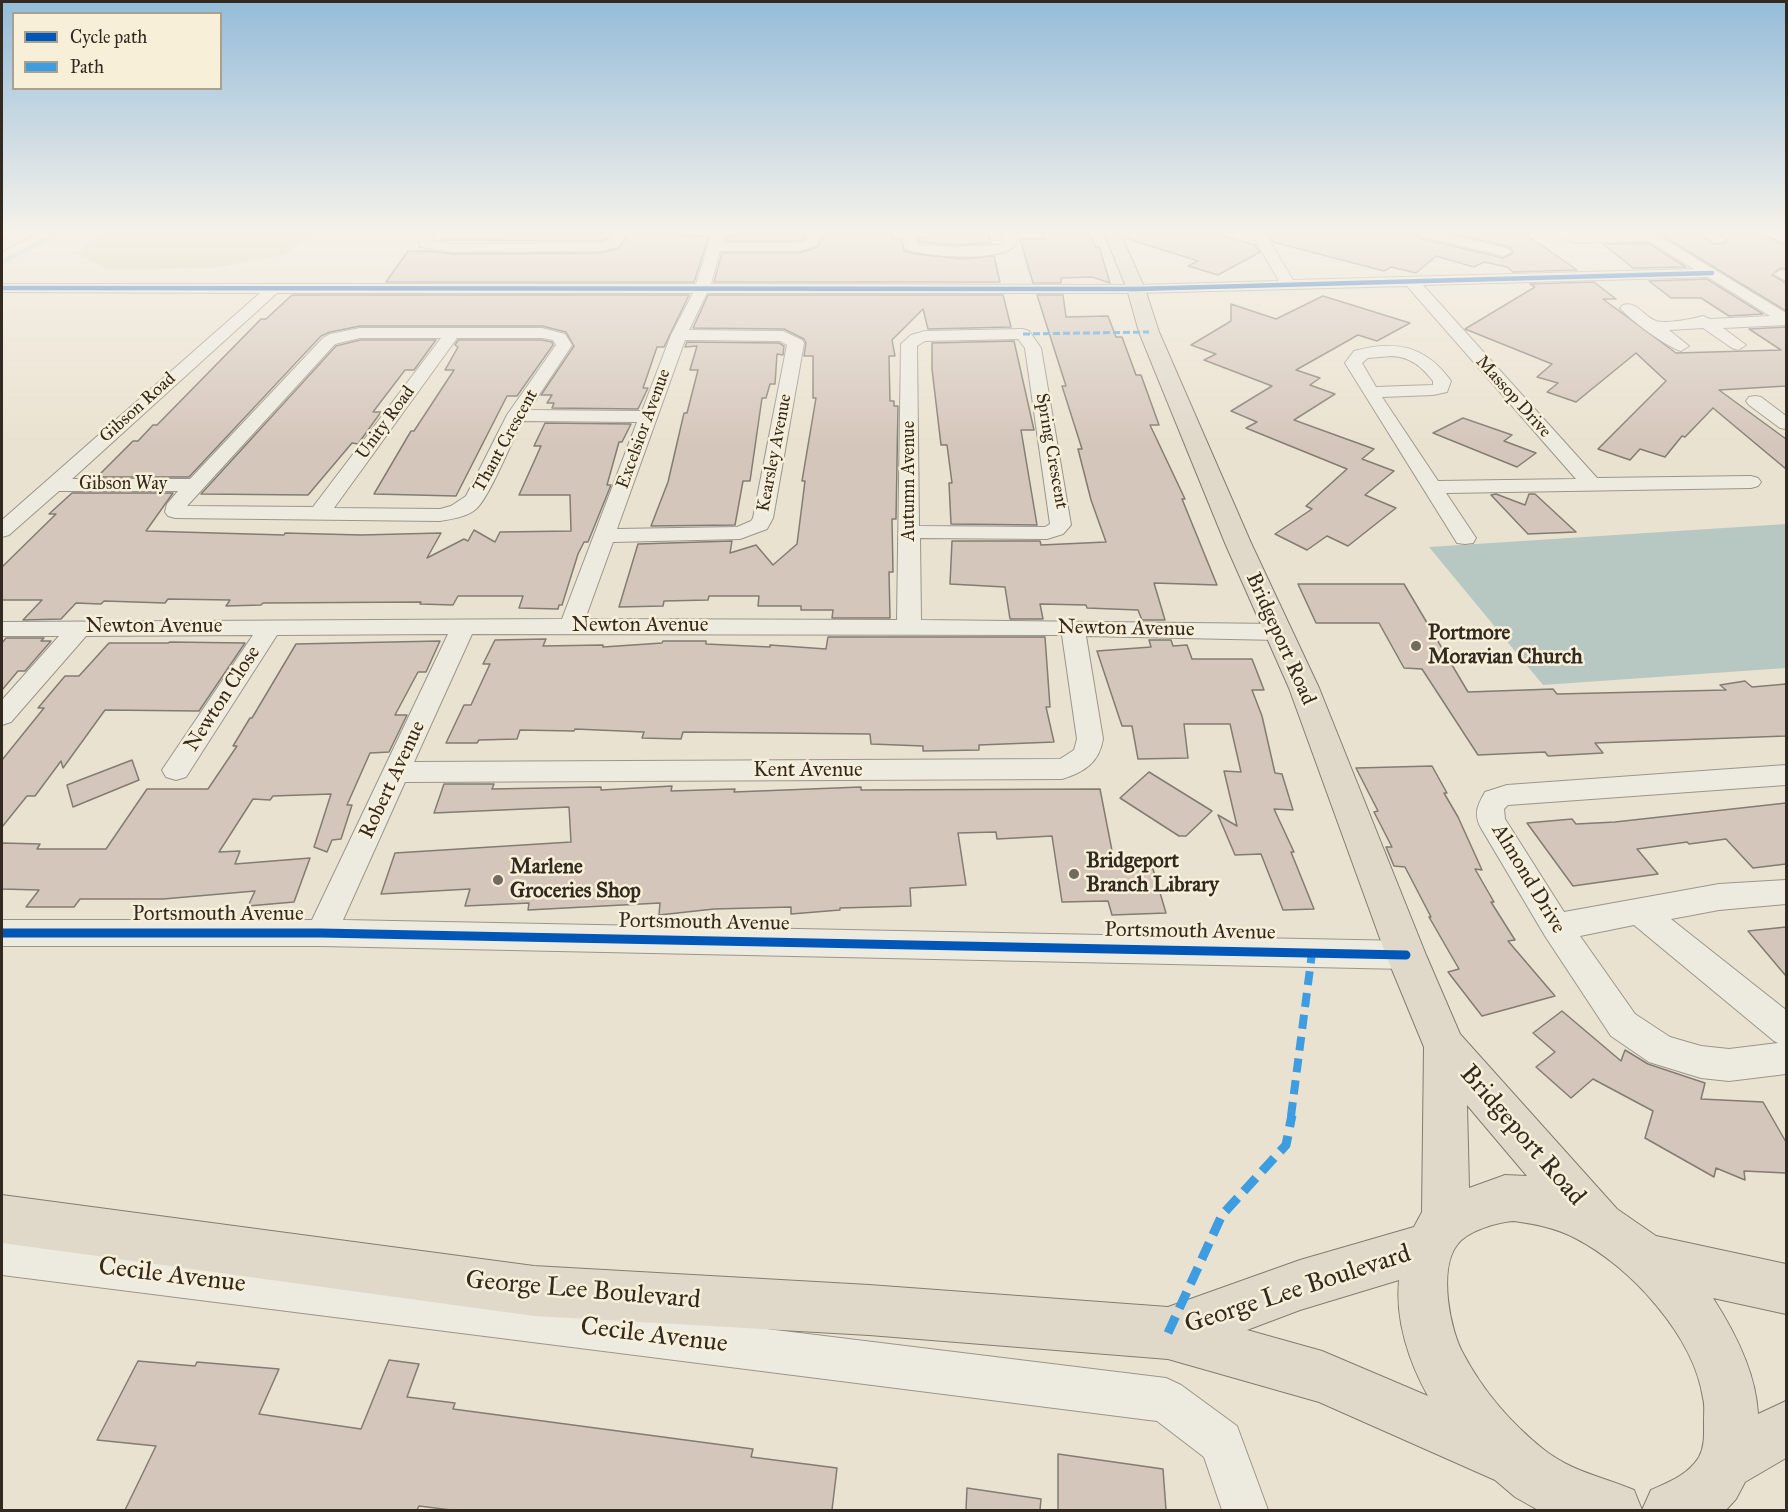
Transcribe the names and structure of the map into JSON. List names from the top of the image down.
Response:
{
  "streets": {
    "main road": ["Bridgeport Road", "George Lee Boulevard"],
    "street": [
      "Massop Drive",
      "Gibson Road",
      "Unity Road",
      "Excelsior Avenue",
      "Thant Crescent",
      "Spring Crescent",
      "Kearsley Avenue",
      "Autumn Avenue",
      "Gibson Way",
      "Newton Avenue",
      "Newton Close",
      "Kent Avenue",
      "Robert Avenue",
      "Almond Drive",
      "Portsmouth Avenue",
      "Cecile Avenue"
    ]
  },
  "crossings": [
    ["Gibson Road", "Gibson Way"],
    ["Unity Road", "Thant Crescent"],
    ["Excelsior Avenue", "Kearsley Avenue"],
    ["Excelsior Avenue", "Newton Avenue"],
    ["Thant Crescent", "Gibson Way"],
    ["Spring Crescent", "Autumn Avenue"],
    ["Autumn Avenue", "Newton Avenue"],
    ["Newton Avenue", "Bridgeport Road"],
    ["Newton Avenue", "Newton Close"],
    ["Newton Avenue", "Kent Avenue"],
    ["Newton Avenue", "Robert Avenue"],
    ["Bridgeport Road", "Portsmouth Avenue"],
    ["Bridgeport Road", "George Lee Boulevard"],
    ["Kent Avenue", "Robert Avenue"],
    ["Robert Avenue", "Portsmouth Avenue"]
  ],
  "places": ["Portmore Moravian Church", "Bridgeport Branch Library", "Marlene Groceries Shop"],
  "legend": ["Cycle path", "Path"]
}
